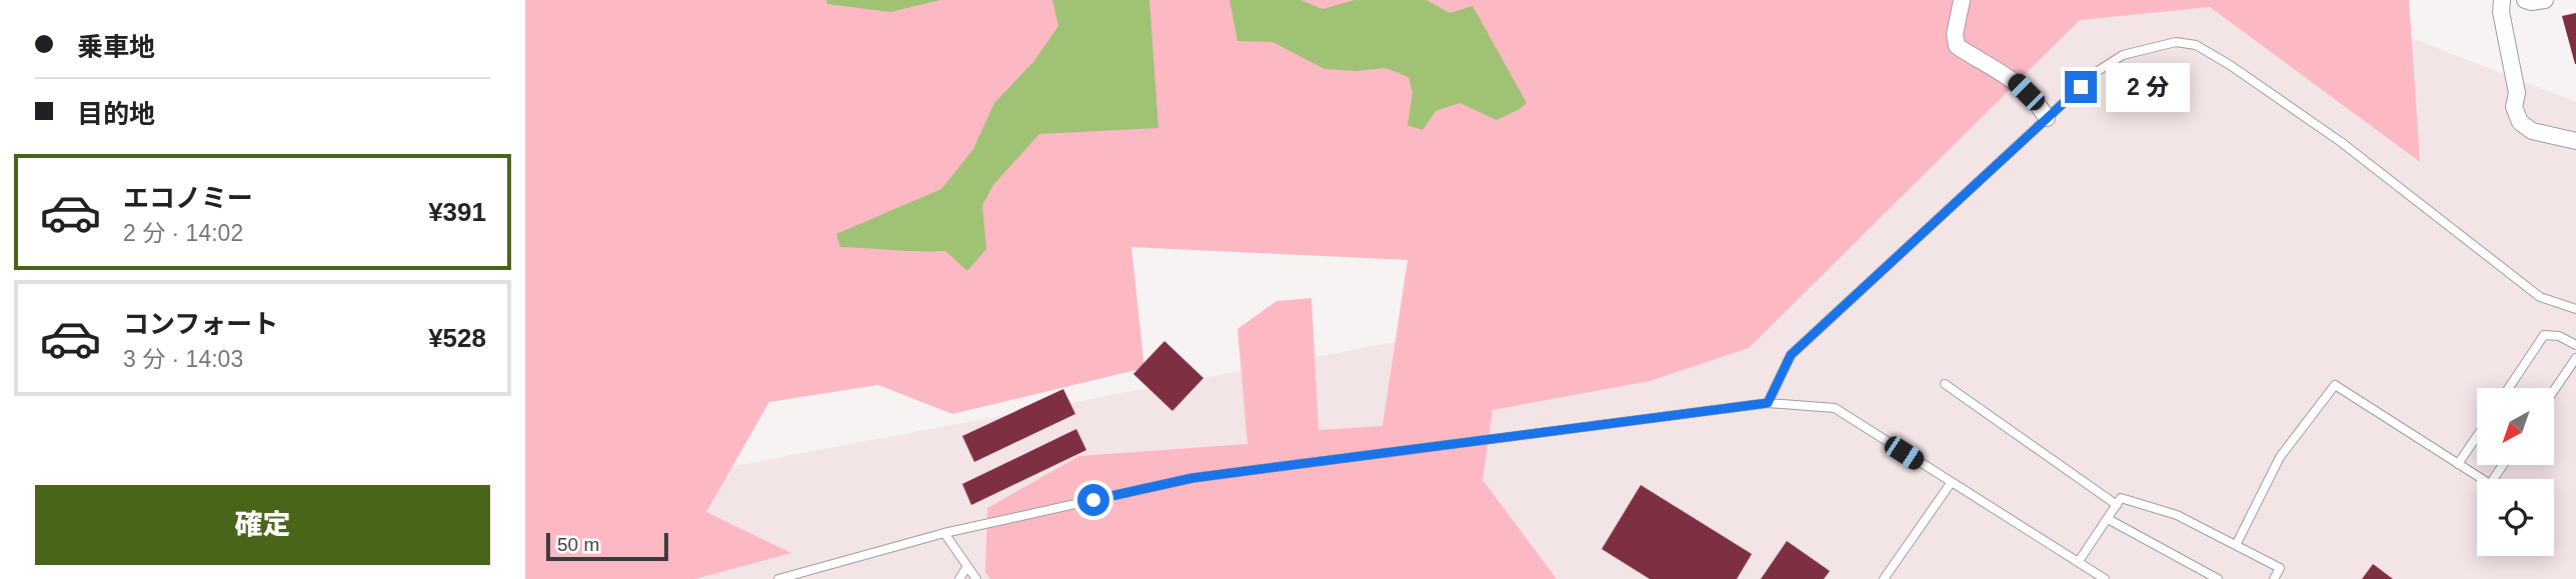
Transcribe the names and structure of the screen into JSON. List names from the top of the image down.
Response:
{
  "scale_bar": "50 m",
  "north": "bottom left",
  "page": {
    "banner": ["乗車地", "目的地"],
    "bubble": "2 分",
    "list": [
      {
        "name": "エコノミー",
        "note": "2 分 · 14:02",
        "value": "¥391"
      },
      {
        "name": "コンフォート",
        "note": "3 分 · 14:03",
        "value": "¥528"
      }
    ],
    "buttons": "確定",
    "scale": "50 m"
  }
}
